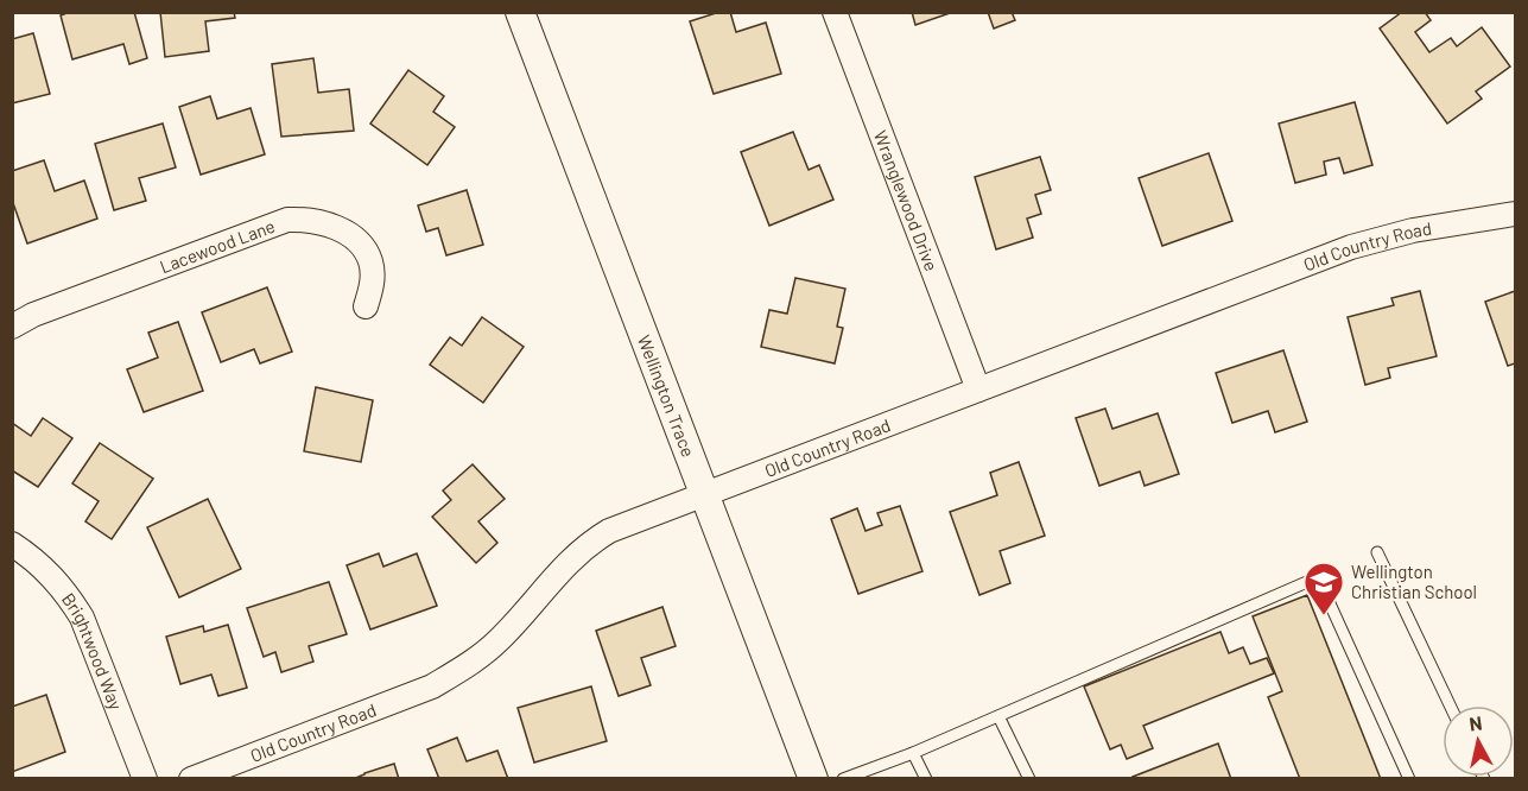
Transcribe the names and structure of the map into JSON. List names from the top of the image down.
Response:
{
  "streets": {
    "street": [
      "Wranglewood Drive",
      "Lacewood Lane",
      "Old Country Road",
      "Wellington Trace",
      "Brightwood Way"
    ]
  },
  "crossings": [
    ["Wranglewood Drive", "Old Country Road"],
    ["Old Country Road", "Wellington Trace"]
  ],
  "places": {
    "school or university": ["Wellington Christian School"]
  },
  "north": "top"
}
